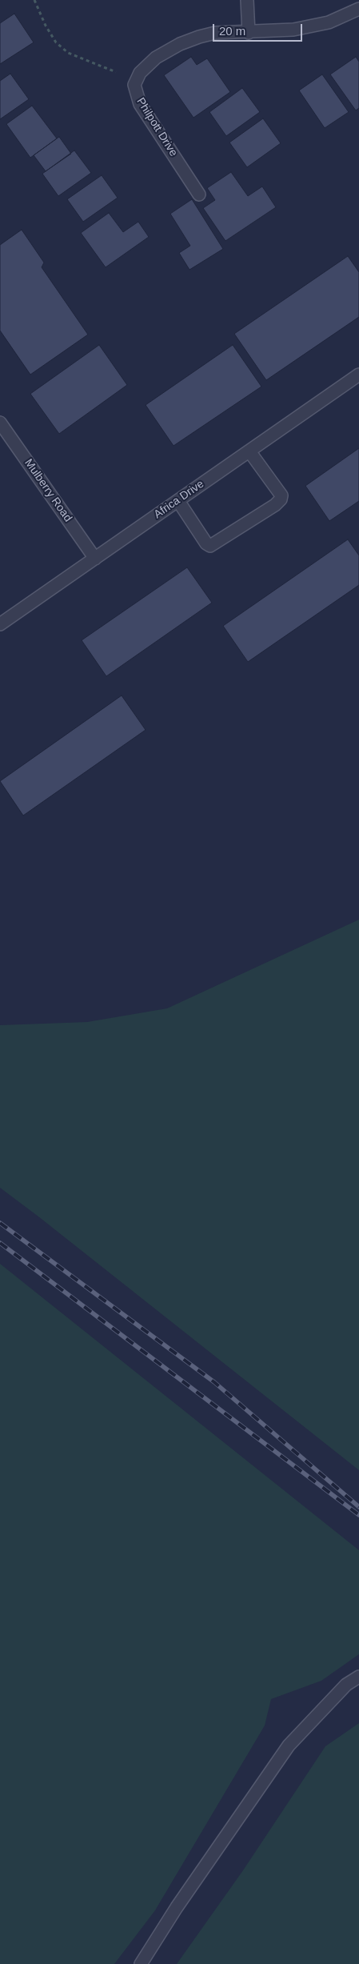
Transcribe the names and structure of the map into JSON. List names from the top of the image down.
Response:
{
  "streets": {
    "street": ["Philpott Drive", "Mulberry Road", "Africa Drive"]
  },
  "crossings": [
    ["Mulberry Road", "Africa Drive"]
  ],
  "scale_bar": "20 m"
}
